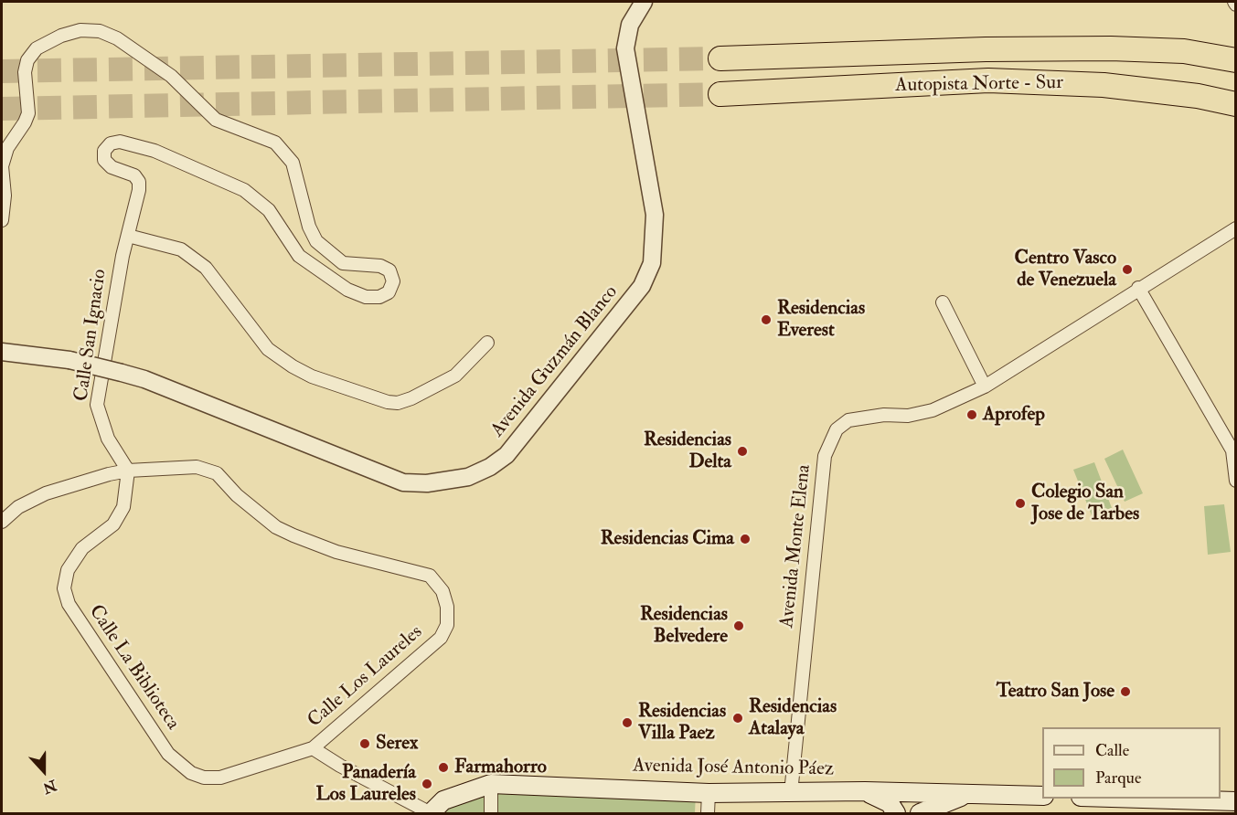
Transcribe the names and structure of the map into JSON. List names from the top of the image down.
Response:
{
  "streets": {
    "highway": ["Autopista Norte - Sur"],
    "main road": ["Avenida José Antonio Páez"],
    "street": [
      "Calle San Ignacio",
      "Avenida Guzmán Blanco",
      "Avenida Monte Elena",
      "Calle La Biblioteca",
      "Calle Los Laureles"
    ]
  },
  "crossings": [
    ["Calle San Ignacio", "Calle La Biblioteca"],
    ["Calle San Ignacio", "Calle Los Laureles"],
    ["Avenida Monte Elena", "Avenida José Antonio Páez"],
    ["Calle La Biblioteca", "Calle Los Laureles"]
  ],
  "places": [
    "Centro Vasco de Venezuela",
    "Residencias Everest",
    "Aprofep",
    "Residencias Delta",
    "Colegio San Jose de Tarbes",
    "Residencias Cima",
    "Residencias Belvedere",
    "Teatro San Jose",
    "Residencias Atalaya",
    "Residencias Villa Paez",
    "Serex",
    "Farmahorro",
    "Panadería Los Laureles"
  ],
  "legend": ["Calle", "Parque"],
  "north": "bottom"
}
